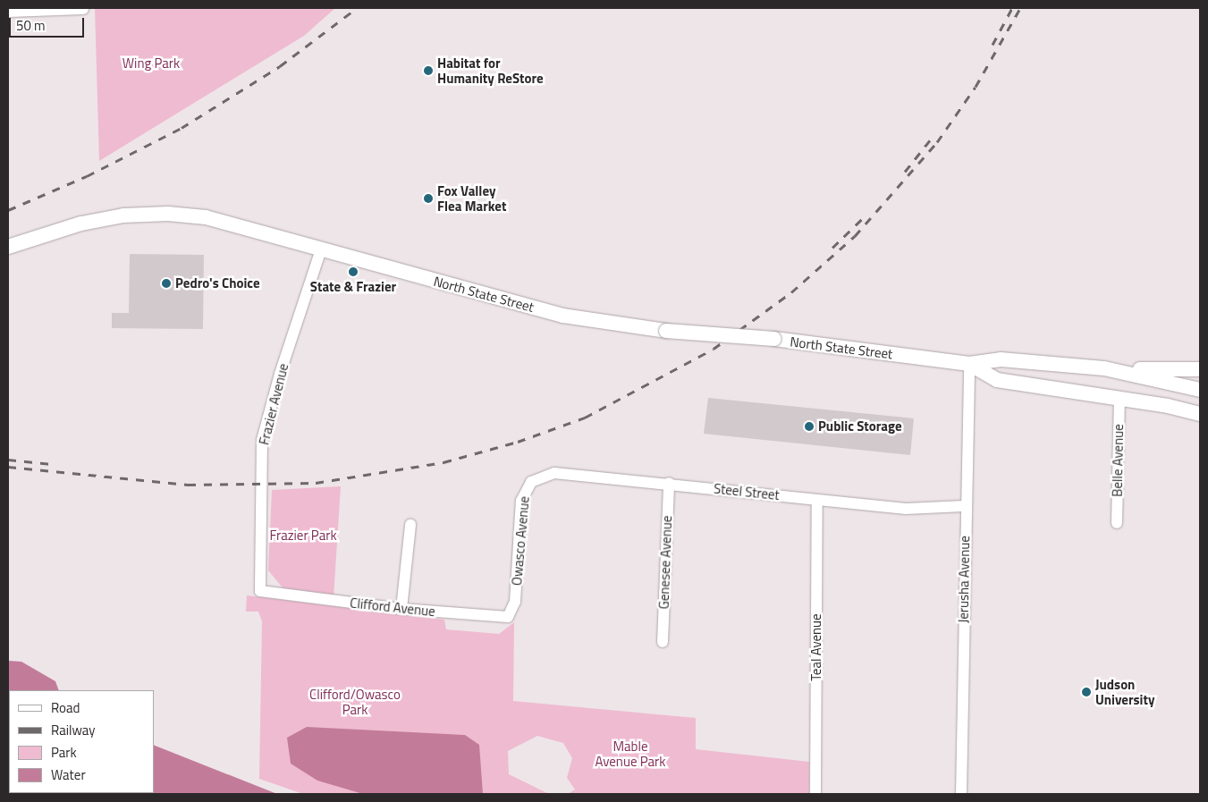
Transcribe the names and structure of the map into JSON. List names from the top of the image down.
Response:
{
  "streets": {
    "main road": ["North State Street"],
    "street": [
      "Frazier Avenue",
      "Belle Avenue",
      "Steel Street",
      "Owasco Avenue",
      "Genesee Avenue",
      "Jerusha Avenue",
      "Clifford Avenue",
      "Teal Avenue"
    ]
  },
  "crossings": [
    ["North State Street", "Frazier Avenue"],
    ["North State Street", "Belle Avenue"],
    ["North State Street", "Jerusha Avenue"],
    ["Frazier Avenue", "Clifford Avenue"],
    ["Steel Street", "Owasco Avenue"],
    ["Steel Street", "Genesee Avenue"],
    ["Steel Street", "Jerusha Avenue"],
    ["Steel Street", "Teal Avenue"],
    ["Owasco Avenue", "Clifford Avenue"]
  ],
  "parks": [
    "Wing Park",
    "Frazier Park",
    "Clifford/Owasco Park",
    "Mable Avenue Park"
  ],
  "places": [
    "Habitat for Humanity ReStore",
    "Fox Valley Flea Market",
    "State & Frazier",
    "Pedro's Choice",
    "Public Storage",
    "Judson University"
  ],
  "legend": [
    "Road",
    "Railway",
    "Park",
    "Water"
  ],
  "scale_bar": "50 m"
}
